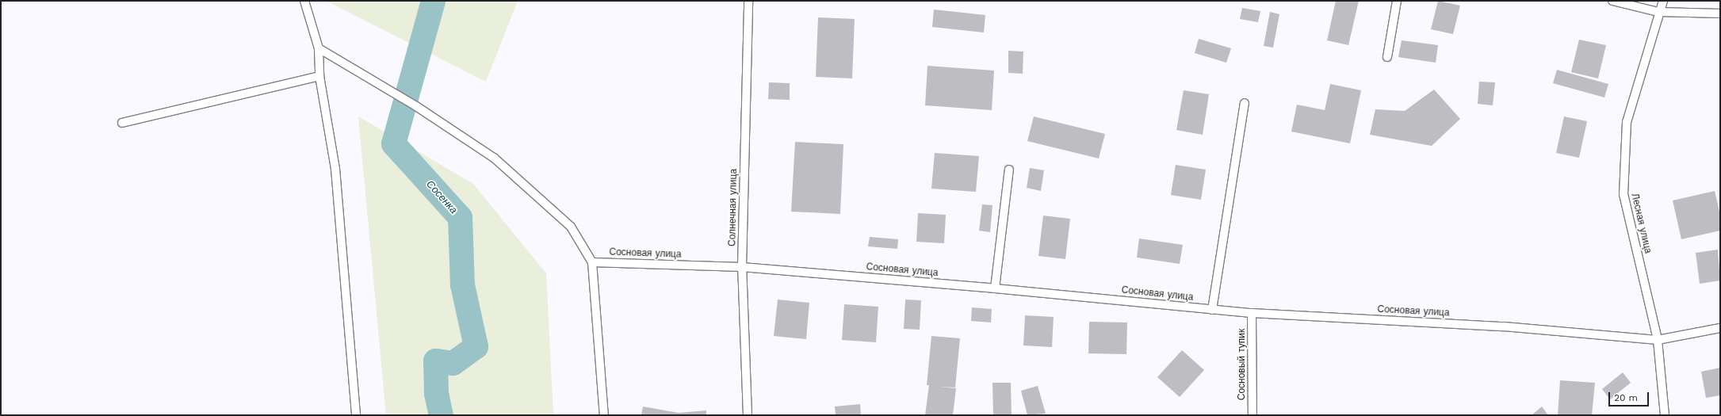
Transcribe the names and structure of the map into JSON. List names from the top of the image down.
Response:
{
  "streets": {
    "lane": [
      "Солнечная улица",
      "Лесная улица",
      "Сосновая улица",
      "Сосновый тупик"
    ]
  },
  "crossings": [
    ["Солнечная улица", "Сосновая улица"],
    ["Лесная улица", "Сосновая улица"],
    ["Сосновая улица", "Сосновый тупик"]
  ],
  "water": ["Сосенка"],
  "scale_bar": "20 m"
}
